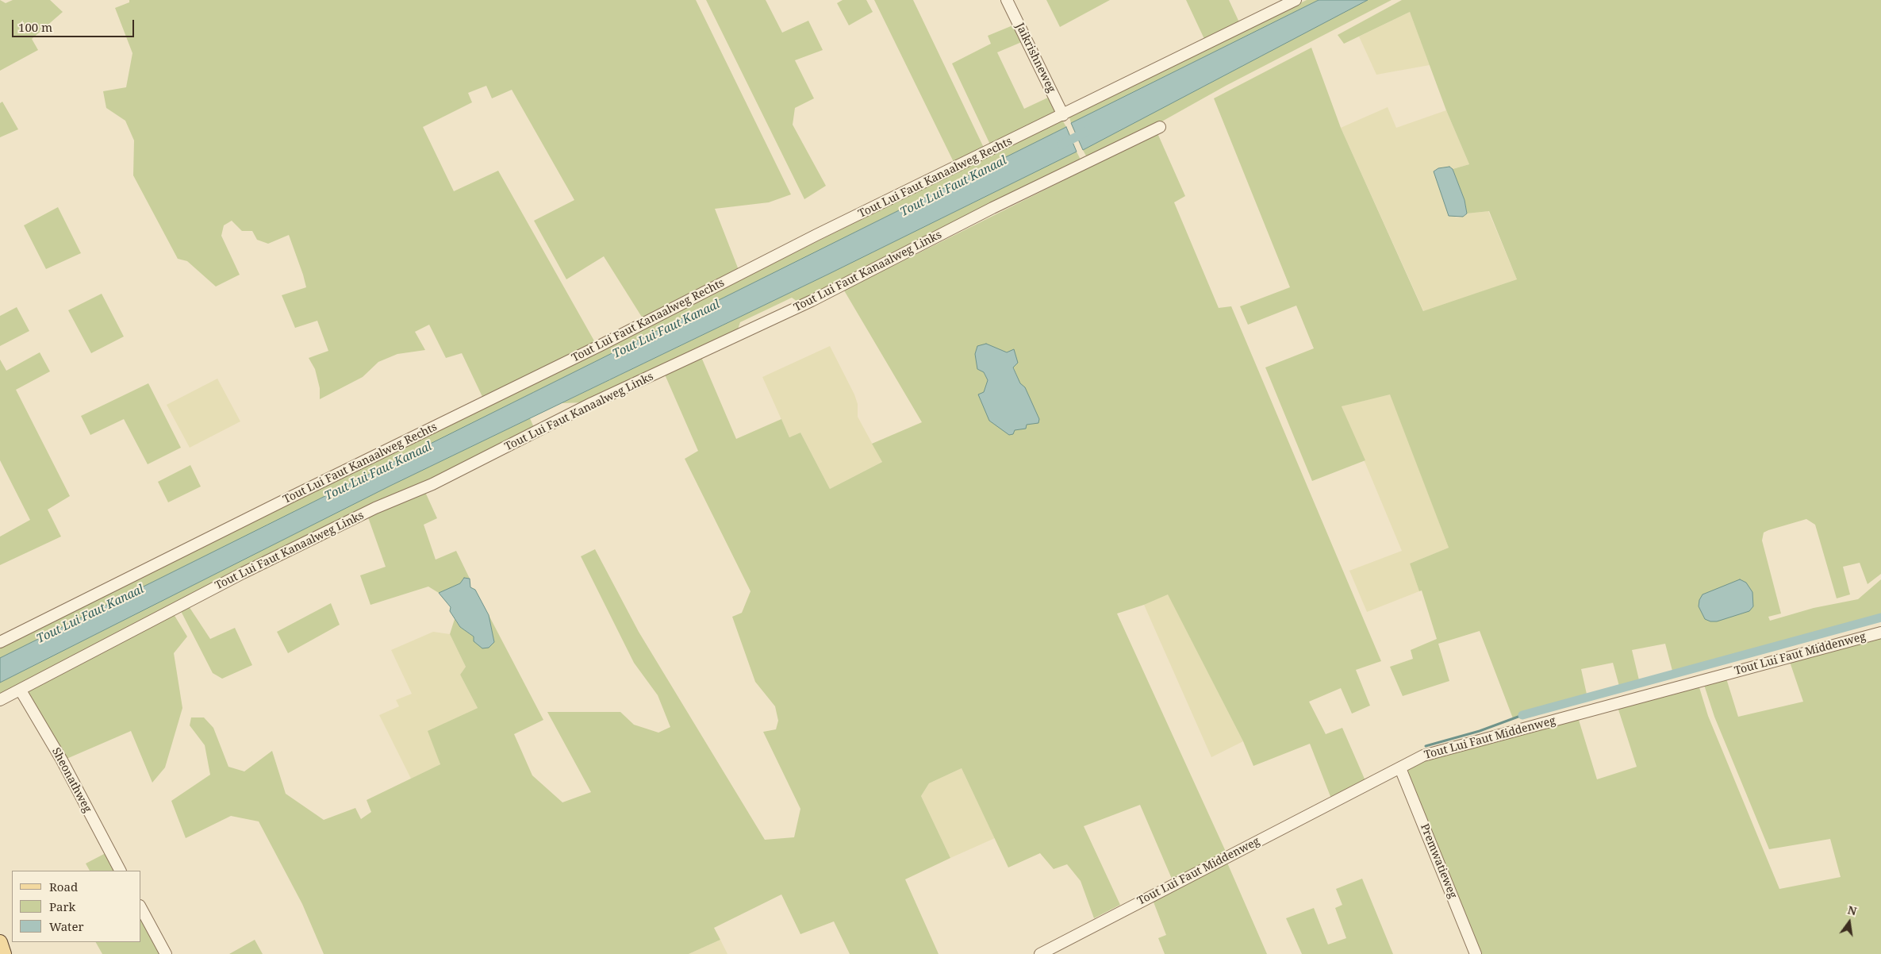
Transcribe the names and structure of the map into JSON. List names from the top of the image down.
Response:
{
  "streets": {
    "street": [
      "Jaikrishneweg",
      "Tout Lui Faut Kanaalweg Rechts",
      "Tout Lui Faut Kanaalweg Links",
      "Tout Lui Faut Middenweg",
      "Sheonathweg",
      "Premwatieweg"
    ]
  },
  "crossings": [
    ["Jaikrishneweg", "Tout Lui Faut Kanaalweg Rechts"],
    ["Tout Lui Faut Kanaalweg Links", "Sheonathweg"],
    ["Tout Lui Faut Middenweg", "Premwatieweg"]
  ],
  "water": ["Tout Lui Faut Kanaal"],
  "legend": ["Road", "Park", "Water"],
  "scale_bar": "100 m",
  "north": "top"
}
